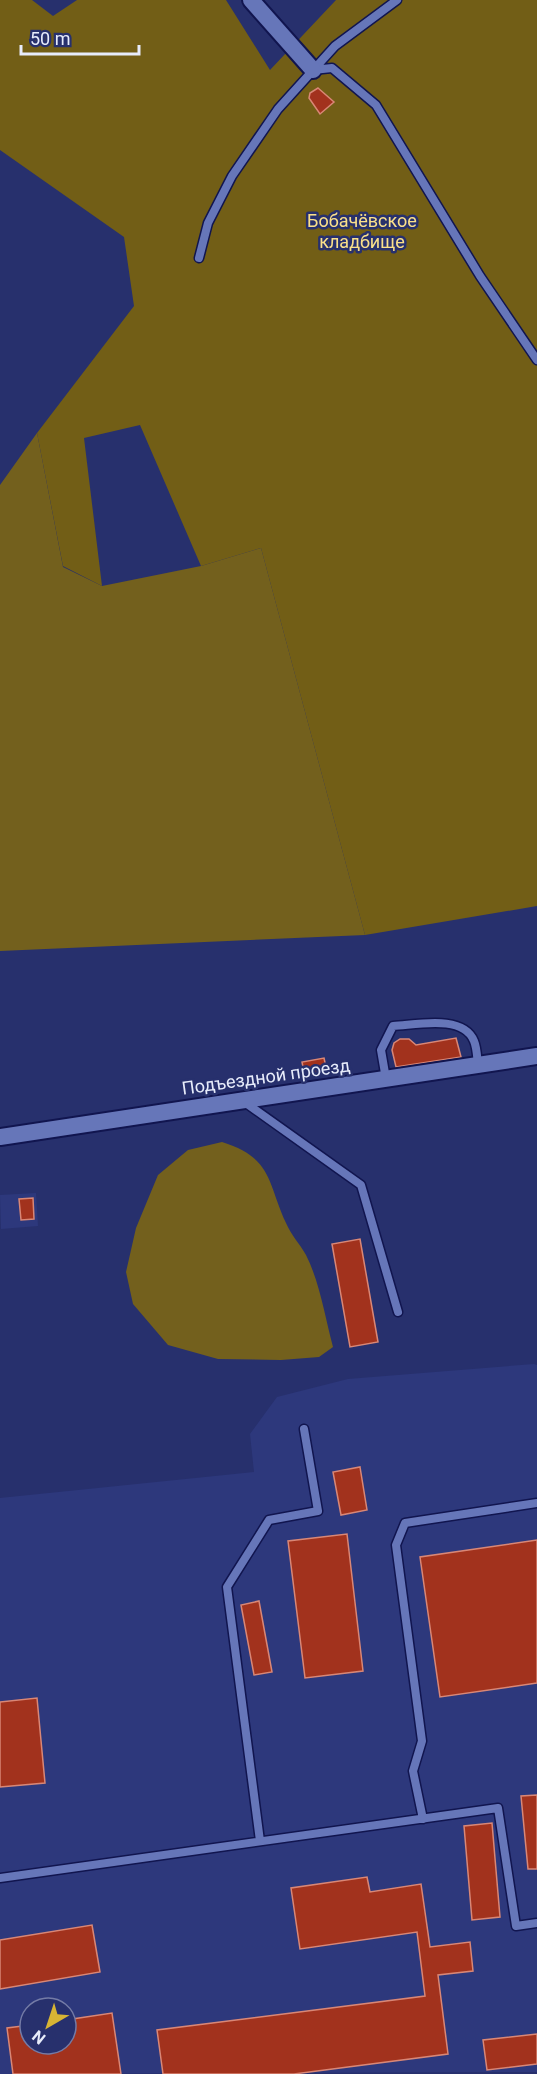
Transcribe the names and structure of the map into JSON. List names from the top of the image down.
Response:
{
  "streets": {
    "street": ["Подъездной проезд"]
  },
  "parks": ["Бобачёвское кладбище"],
  "scale_bar": "50 m",
  "north": "bottom left"
}
